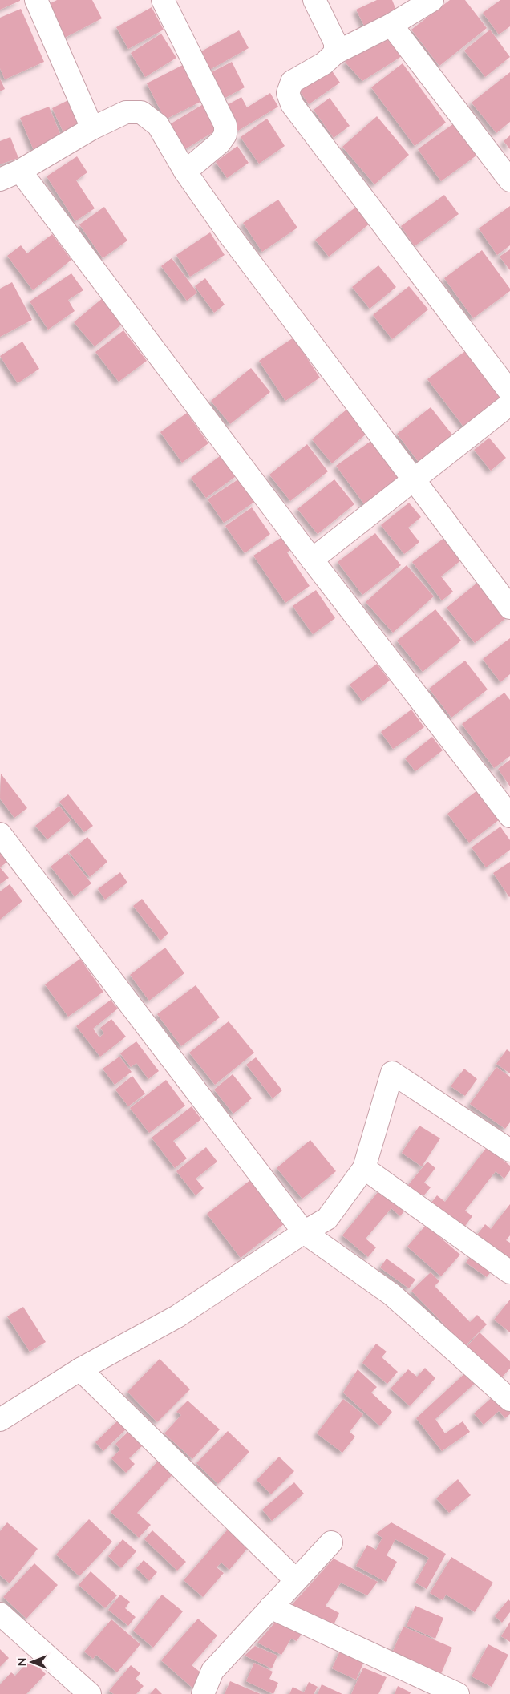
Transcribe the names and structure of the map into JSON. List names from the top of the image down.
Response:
{
  "north": "left"
}
